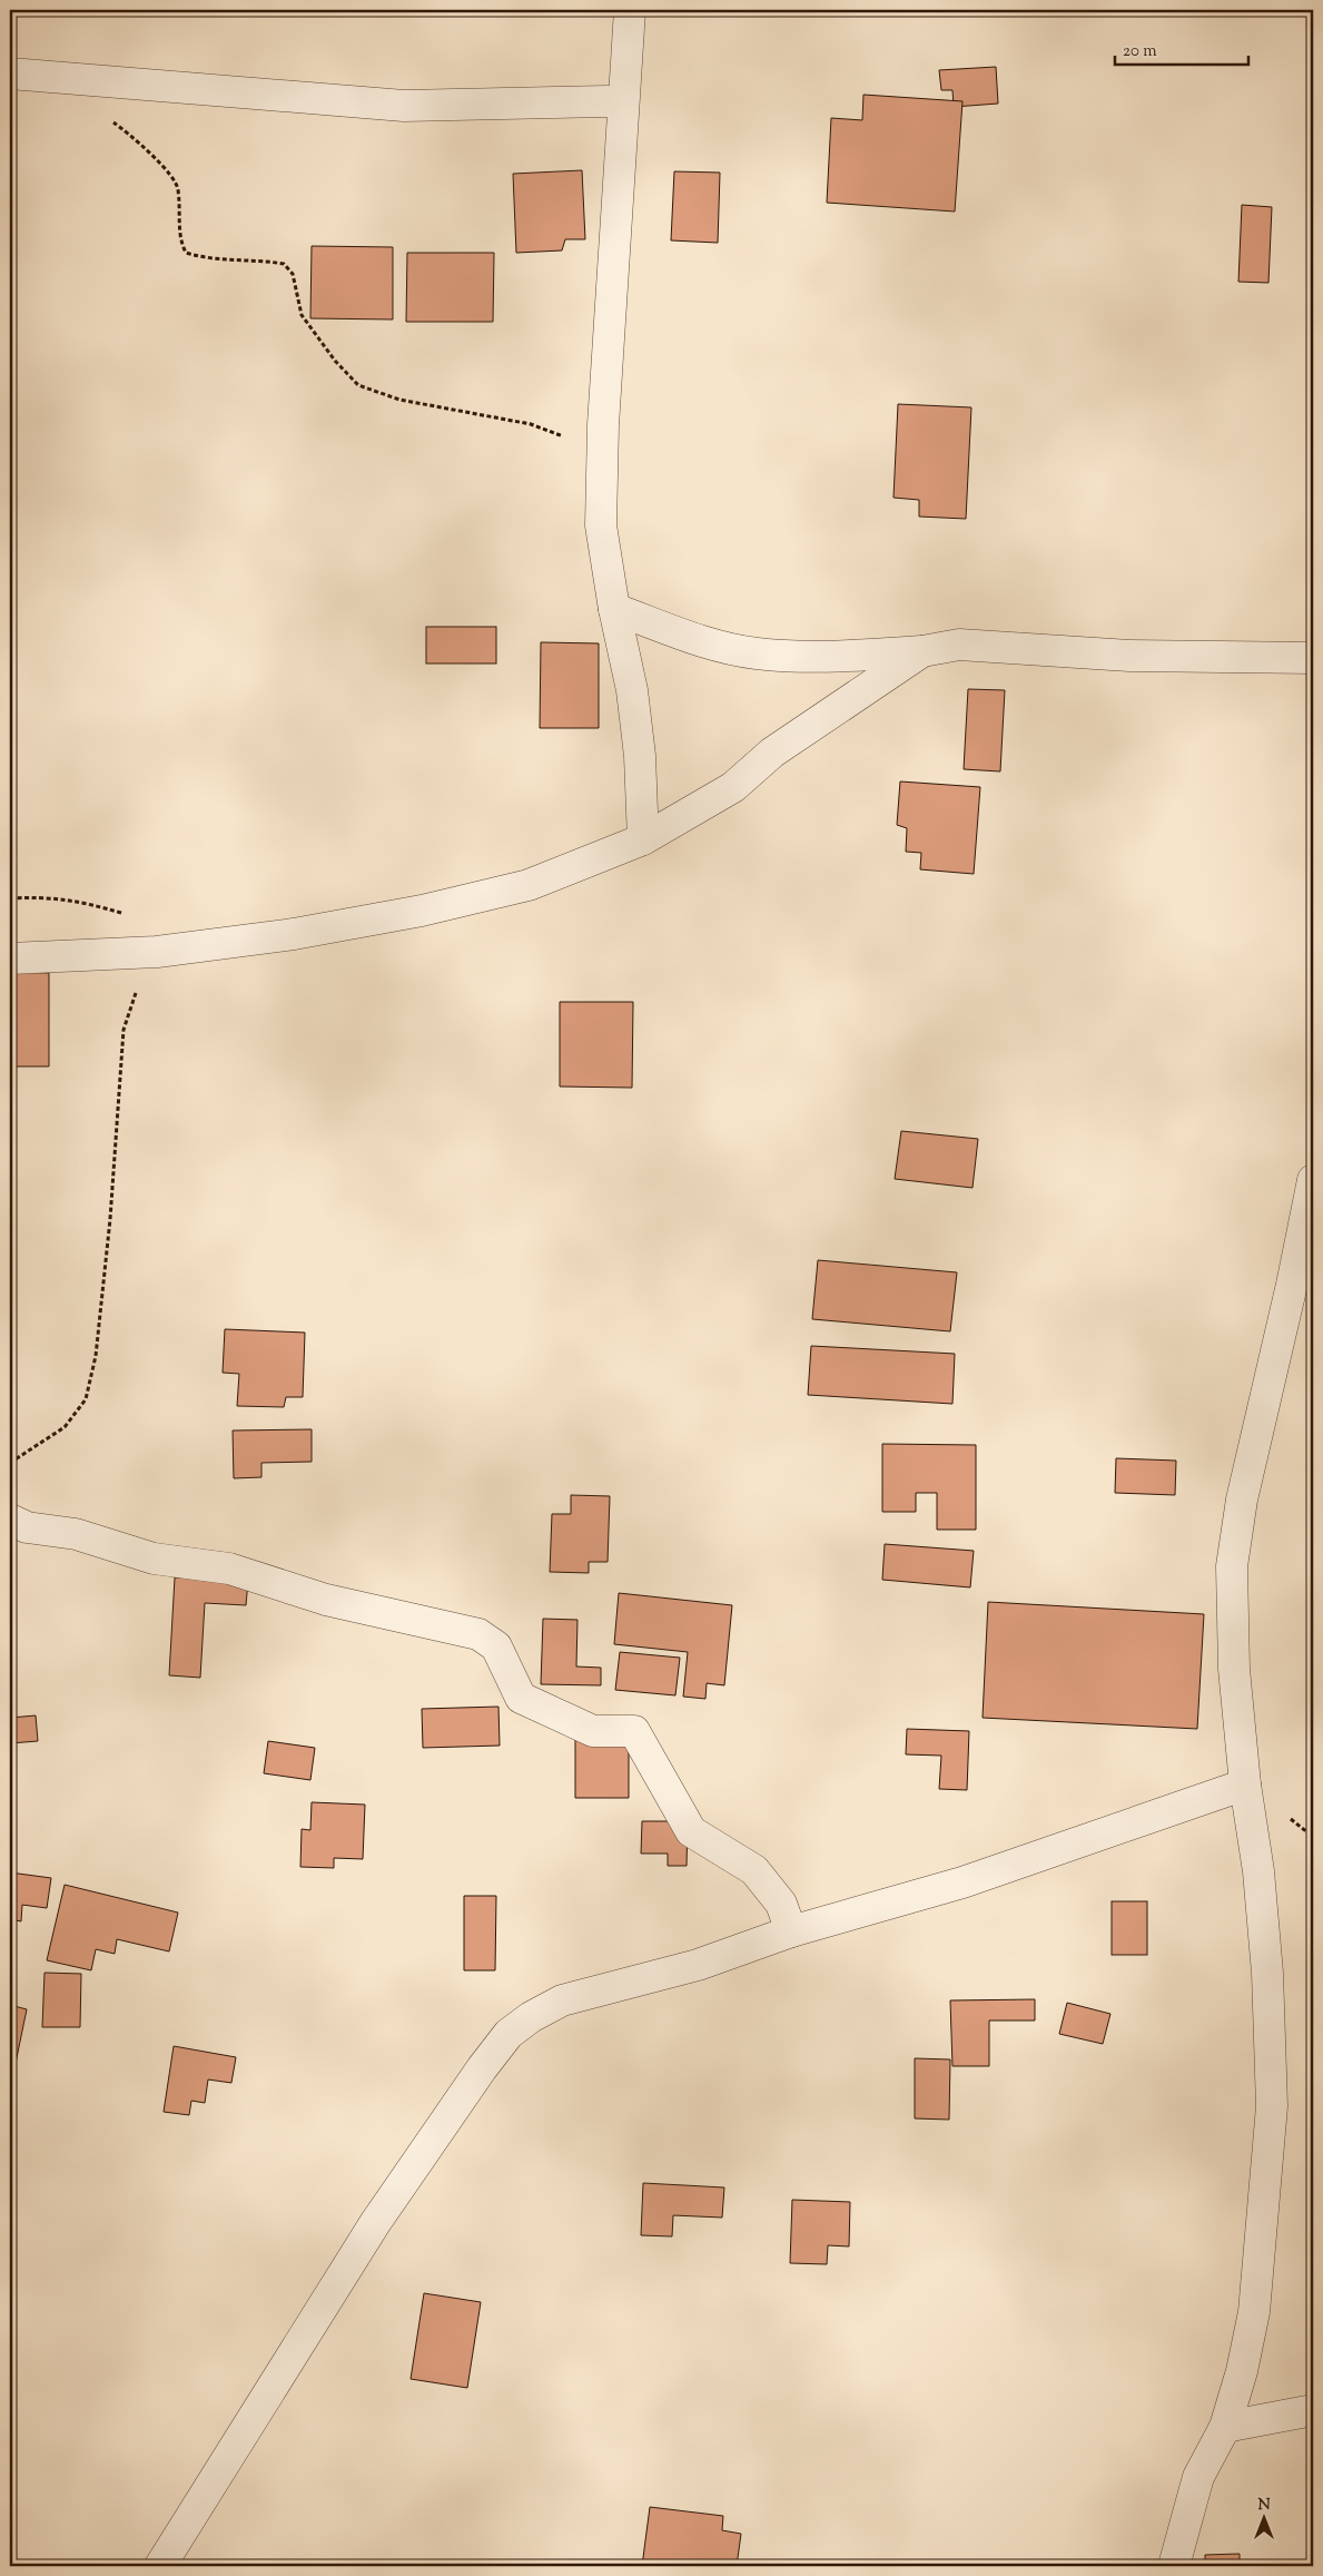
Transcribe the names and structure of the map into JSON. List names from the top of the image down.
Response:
{
  "scale_bar": "20 m",
  "north": "top"
}
